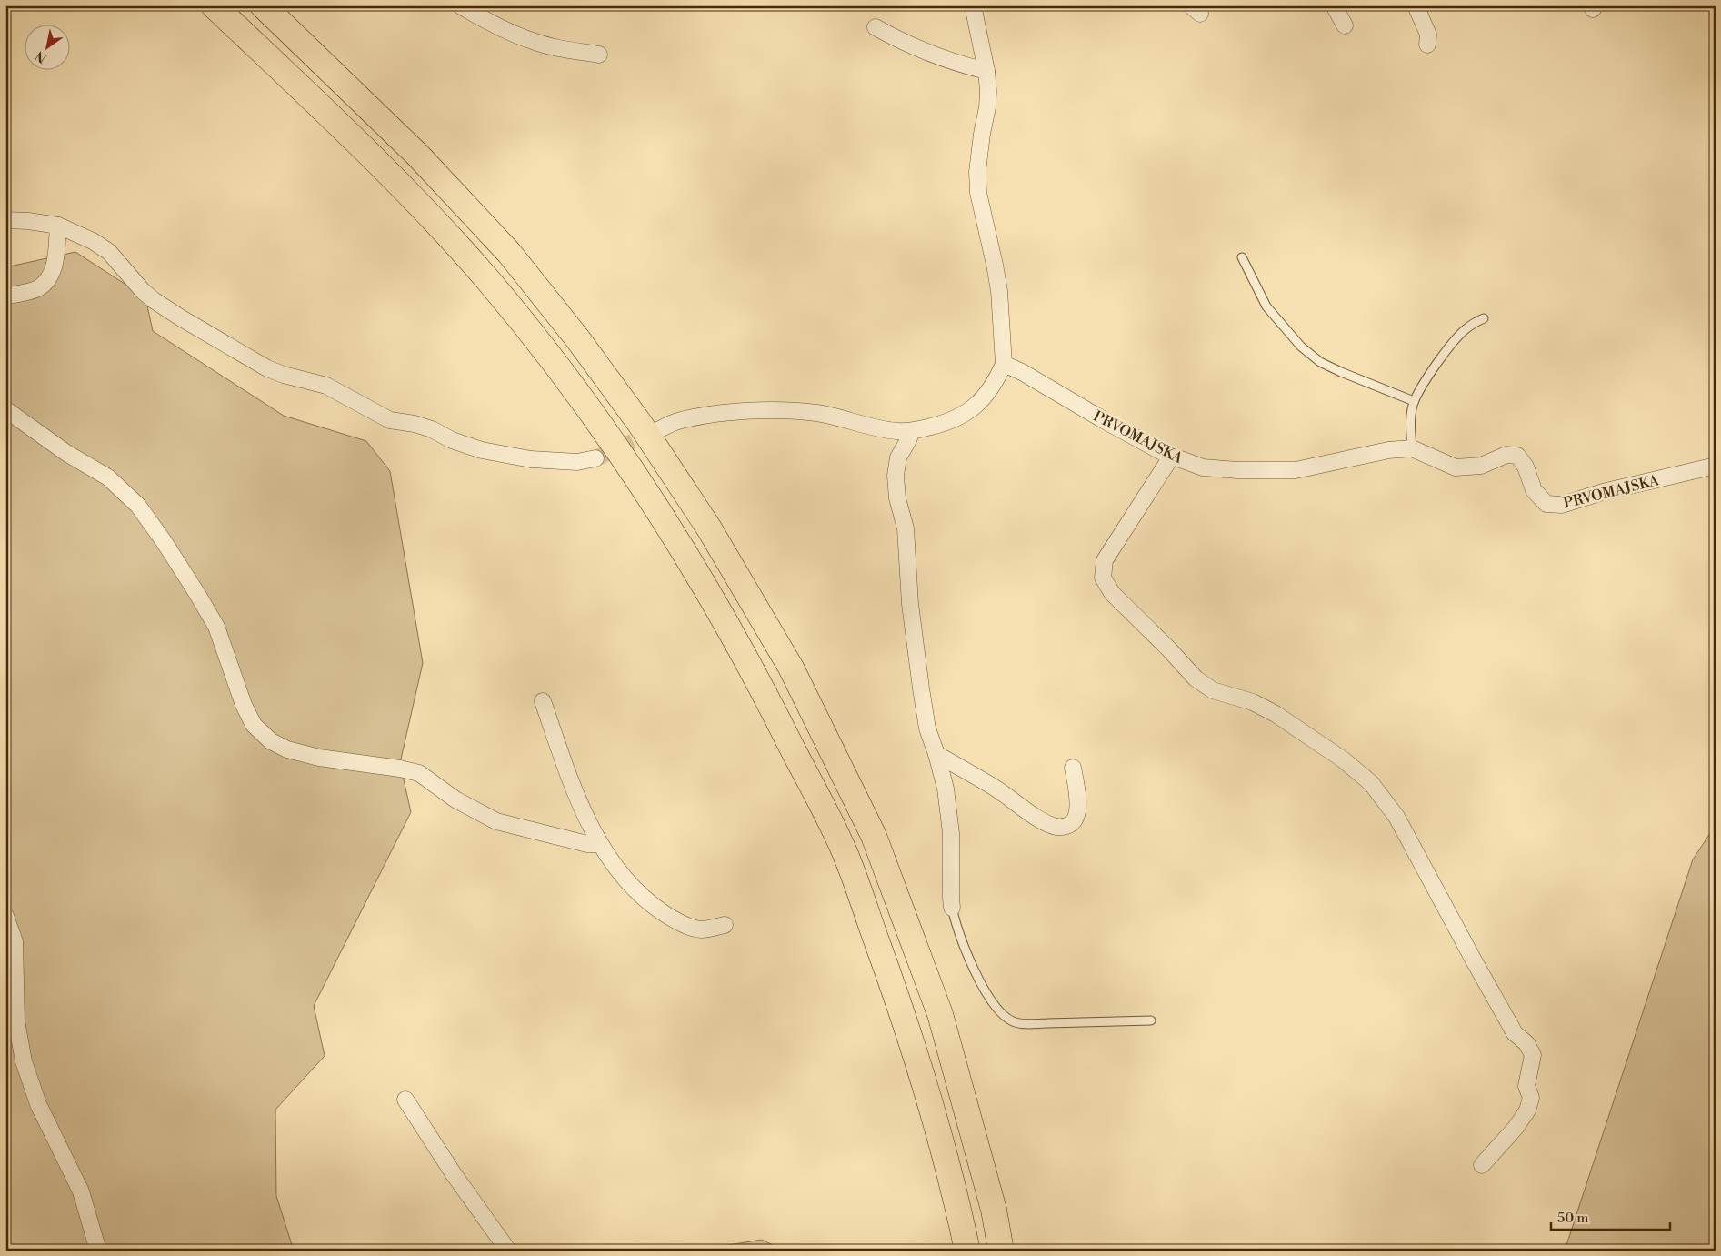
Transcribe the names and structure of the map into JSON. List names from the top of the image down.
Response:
{
  "streets": {
    "street": ["PRVOMAJSKA"]
  },
  "scale_bar": "50 m",
  "north": "bottom left"
}
